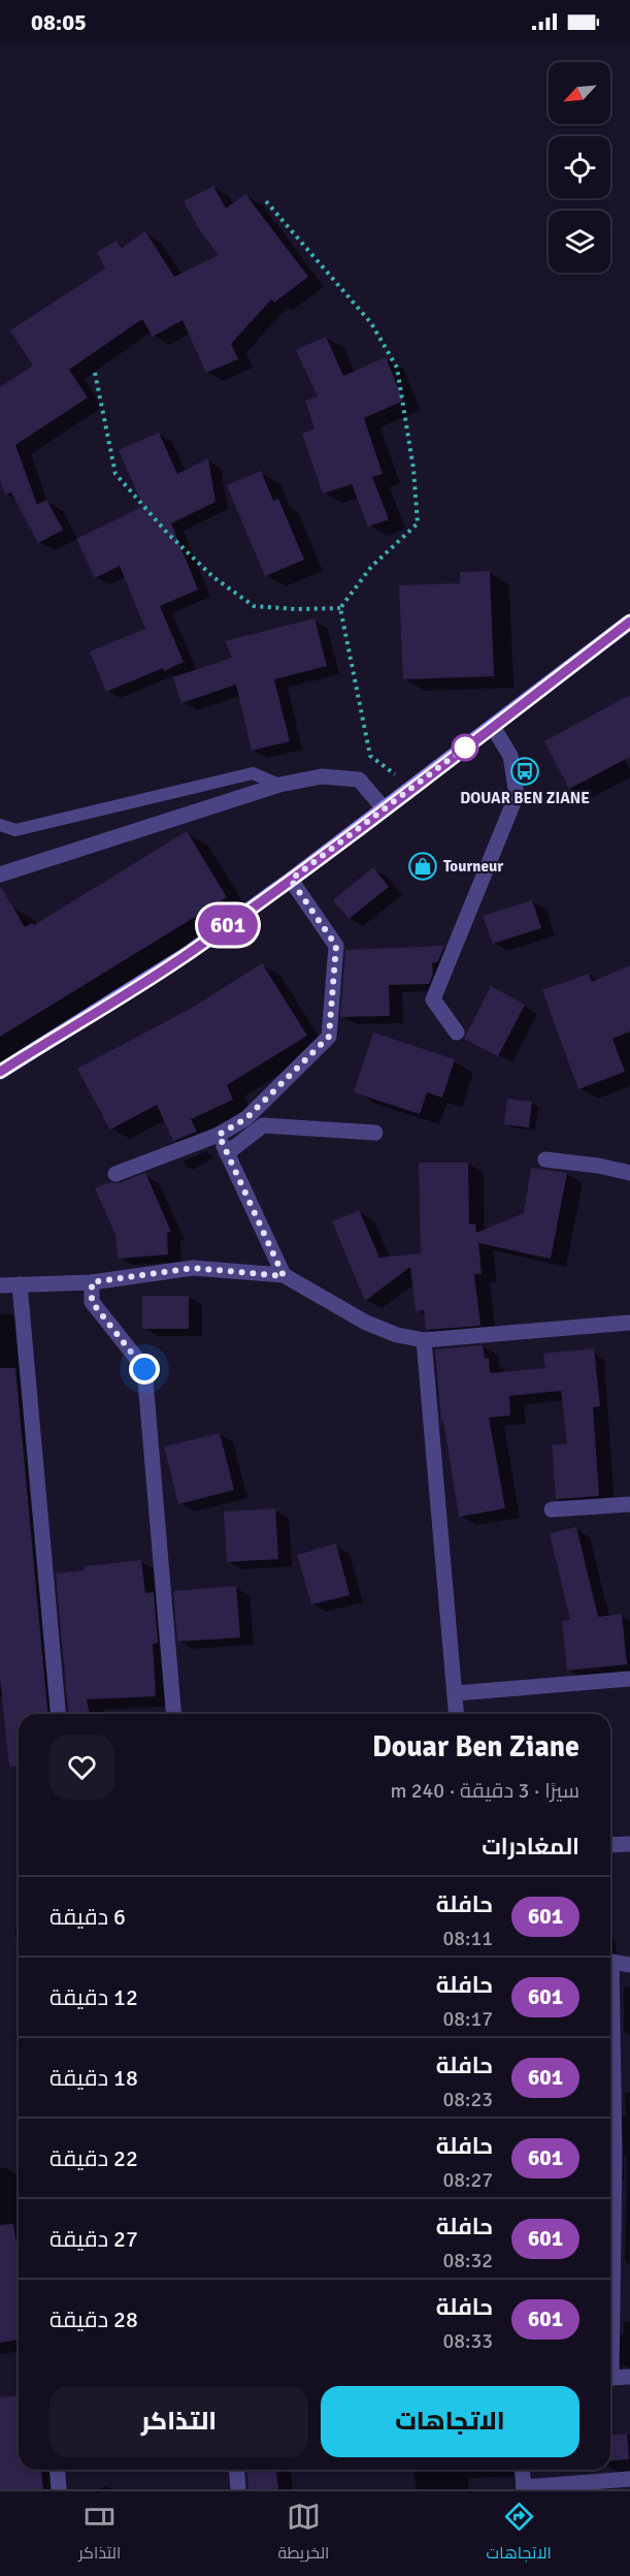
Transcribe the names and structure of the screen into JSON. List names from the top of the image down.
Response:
{
  "places": {
    "bus stop": ["DOUAR BEN ZIANE"],
    "shop": ["Tourneur"]
  },
  "lines": ["bus line 601"],
  "north": "bottom left",
  "page": {
    "status": "08:05",
    "on_map": "601",
    "heading": [
      ["Douar Ben Ziane", "سيرًا · 3 دقيقة · 240 m"],
      "المغادرات"
    ],
    "list": [
      {
        "mark": "601",
        "name": "حافلة",
        "note": "08:11",
        "value": "6 دقيقة"
      },
      {
        "mark": "601",
        "name": "حافلة",
        "note": "08:17",
        "value": "12 دقيقة"
      },
      {
        "mark": "601",
        "name": "حافلة",
        "note": "08:23",
        "value": "18 دقيقة"
      },
      {
        "mark": "601",
        "name": "حافلة",
        "note": "08:27",
        "value": "22 دقيقة"
      },
      {
        "mark": "601",
        "name": "حافلة",
        "note": "08:32",
        "value": "27 دقيقة"
      },
      {
        "mark": "601",
        "name": "حافلة",
        "note": "08:33",
        "value": "28 دقيقة"
      }
    ],
    "buttons": ["الاتجاهات", "التذاكر"],
    "tabs": ["الاتجاهات", "الخريطة", "التذاكر"]
  }
}
